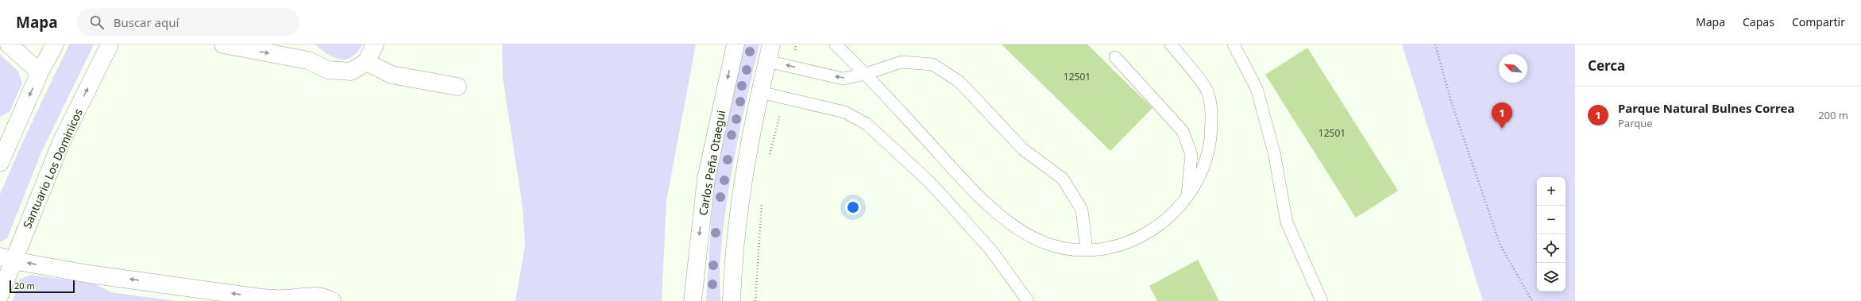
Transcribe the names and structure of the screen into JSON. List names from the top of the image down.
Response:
{
  "streets": {
    "street": ["Carlos Peña Otaegui", "Santuario Los Dominicos"]
  },
  "house_numbers": ["12501", "12501"],
  "scale_bar": "20 m",
  "north": "top left",
  "page": {
    "header": "Mapa",
    "search": "Buscar aquí",
    "nav": ["Mapa", "Capas", "Compartir"],
    "heading": "Cerca",
    "list": [
      {
        "mark": "1",
        "name": "Parque Natural Bulnes Correa",
        "note": "Parque",
        "value": "200 m"
      }
    ],
    "pins": "1",
    "map_buttons": ["+", "−"],
    "scale": "20 m"
  }
}
